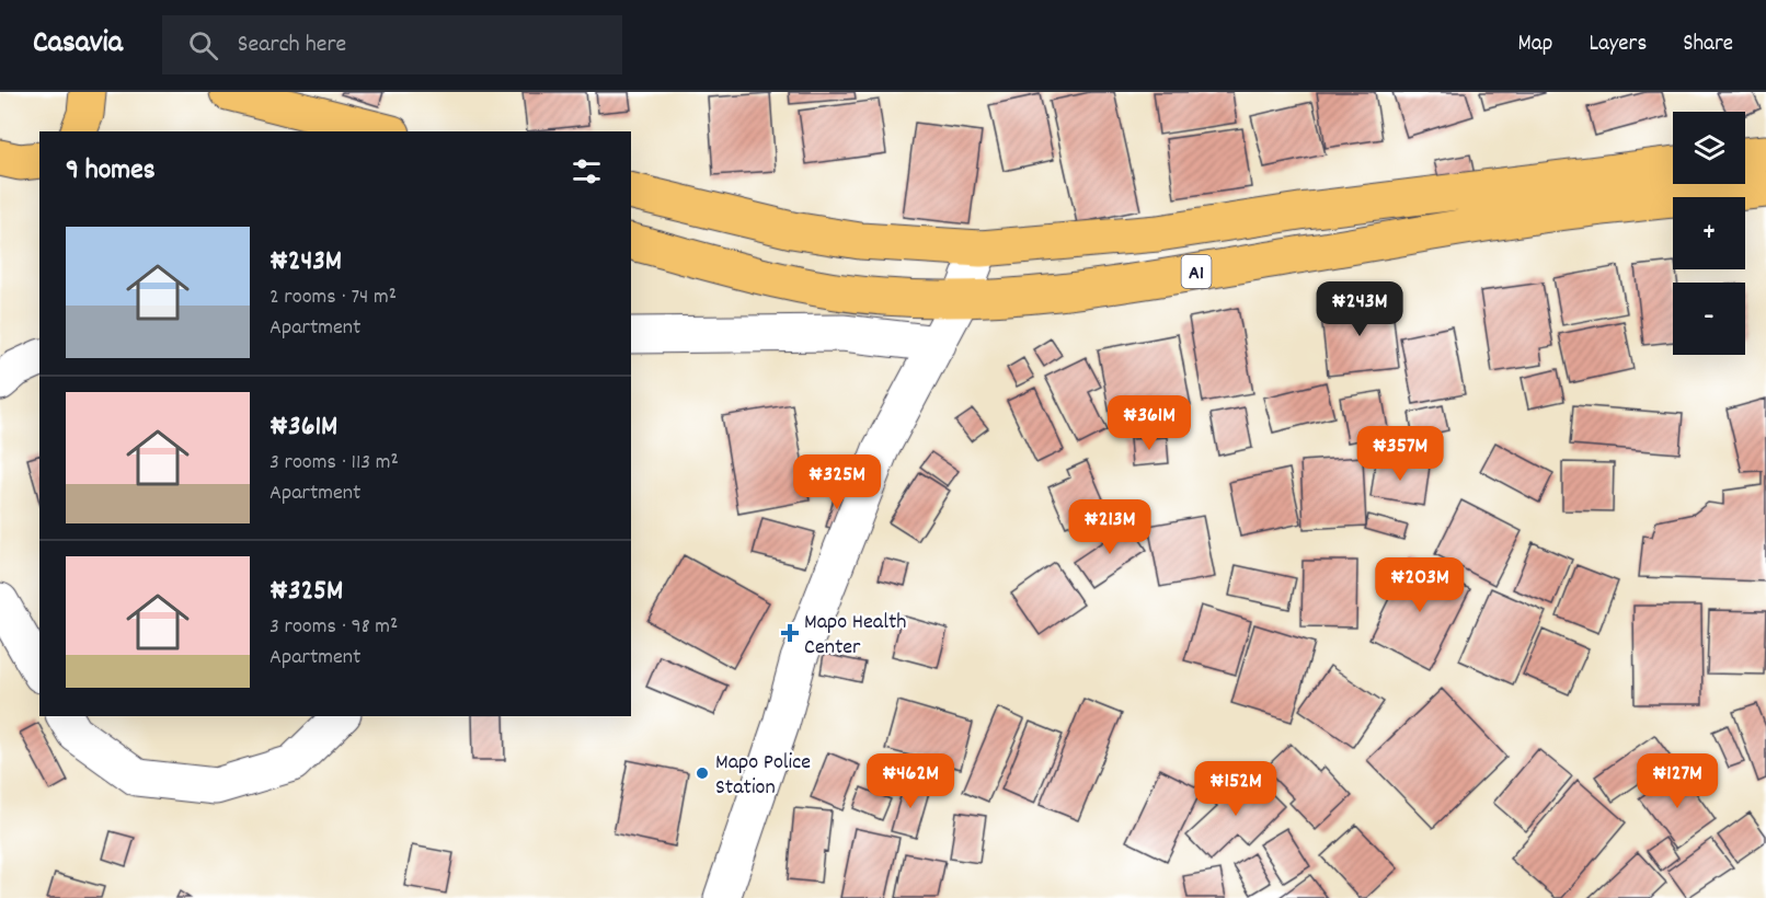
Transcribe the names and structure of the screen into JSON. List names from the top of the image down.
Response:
{
  "streets": {
    "highway": ["A1"]
  },
  "places": {
    "health": ["Mapo Health Center"],
    "other": ["Mapo Police Station"]
  },
  "page": {
    "header": "Casavia",
    "search": "Search here",
    "nav": ["Map", "Layers", "Share"],
    "map_buttons": ["+", "−"],
    "heading": "9 homes",
    "list": [
      {
        "name": "₦243M",
        "note": "2 rooms · 74 m² · Apartment"
      },
      {
        "name": "₦361M",
        "note": "3 rooms · 113 m² · Apartment"
      },
      {
        "name": "₦325M",
        "note": "3 rooms · 98 m² · Apartment"
      }
    ],
    "price": [
      "₦243M",
      "₦361M",
      "₦357M",
      "₦325M",
      "₦213M",
      "₦203M",
      "₦462M",
      "₦127M",
      "₦152M"
    ]
  }
}
